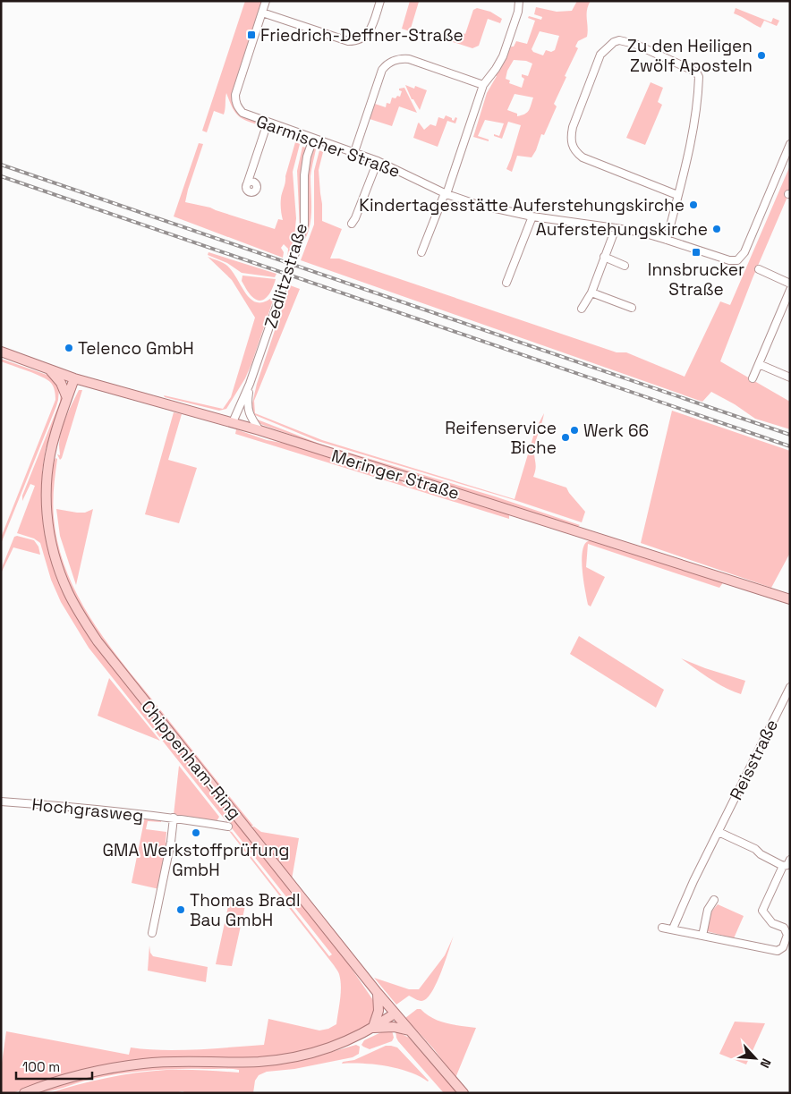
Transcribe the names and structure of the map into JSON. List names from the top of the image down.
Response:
{
  "streets": {
    "main road": ["Meringer Straße", "Chippenham-Ring"],
    "street": [
      "Garmischer Straße",
      "Zedlitzstraße",
      "Reisstraße",
      "Hochgrasweg"
    ]
  },
  "crossings": [
    ["Garmischer Straße", "Zedlitzstraße"],
    ["Zedlitzstraße", "Meringer Straße"],
    ["Meringer Straße", "Chippenham-Ring"]
  ],
  "places": {
    "transit": ["Friedrich-Deffner-Straße", "Innsbrucker Straße"],
    "other": [
      "Zu den Heiligen Zwölf Aposteln",
      "Kindertagesstätte Auferstehungskirche",
      "Auferstehungskirche",
      "Telenco GmbH",
      "Werk 66",
      "Reifenservice Biche",
      "GMA Werkstoffprüfung GmbH",
      "Thomas Bradl Bau GmbH"
    ]
  },
  "scale_bar": "100 m",
  "north": "bottom right"
}
